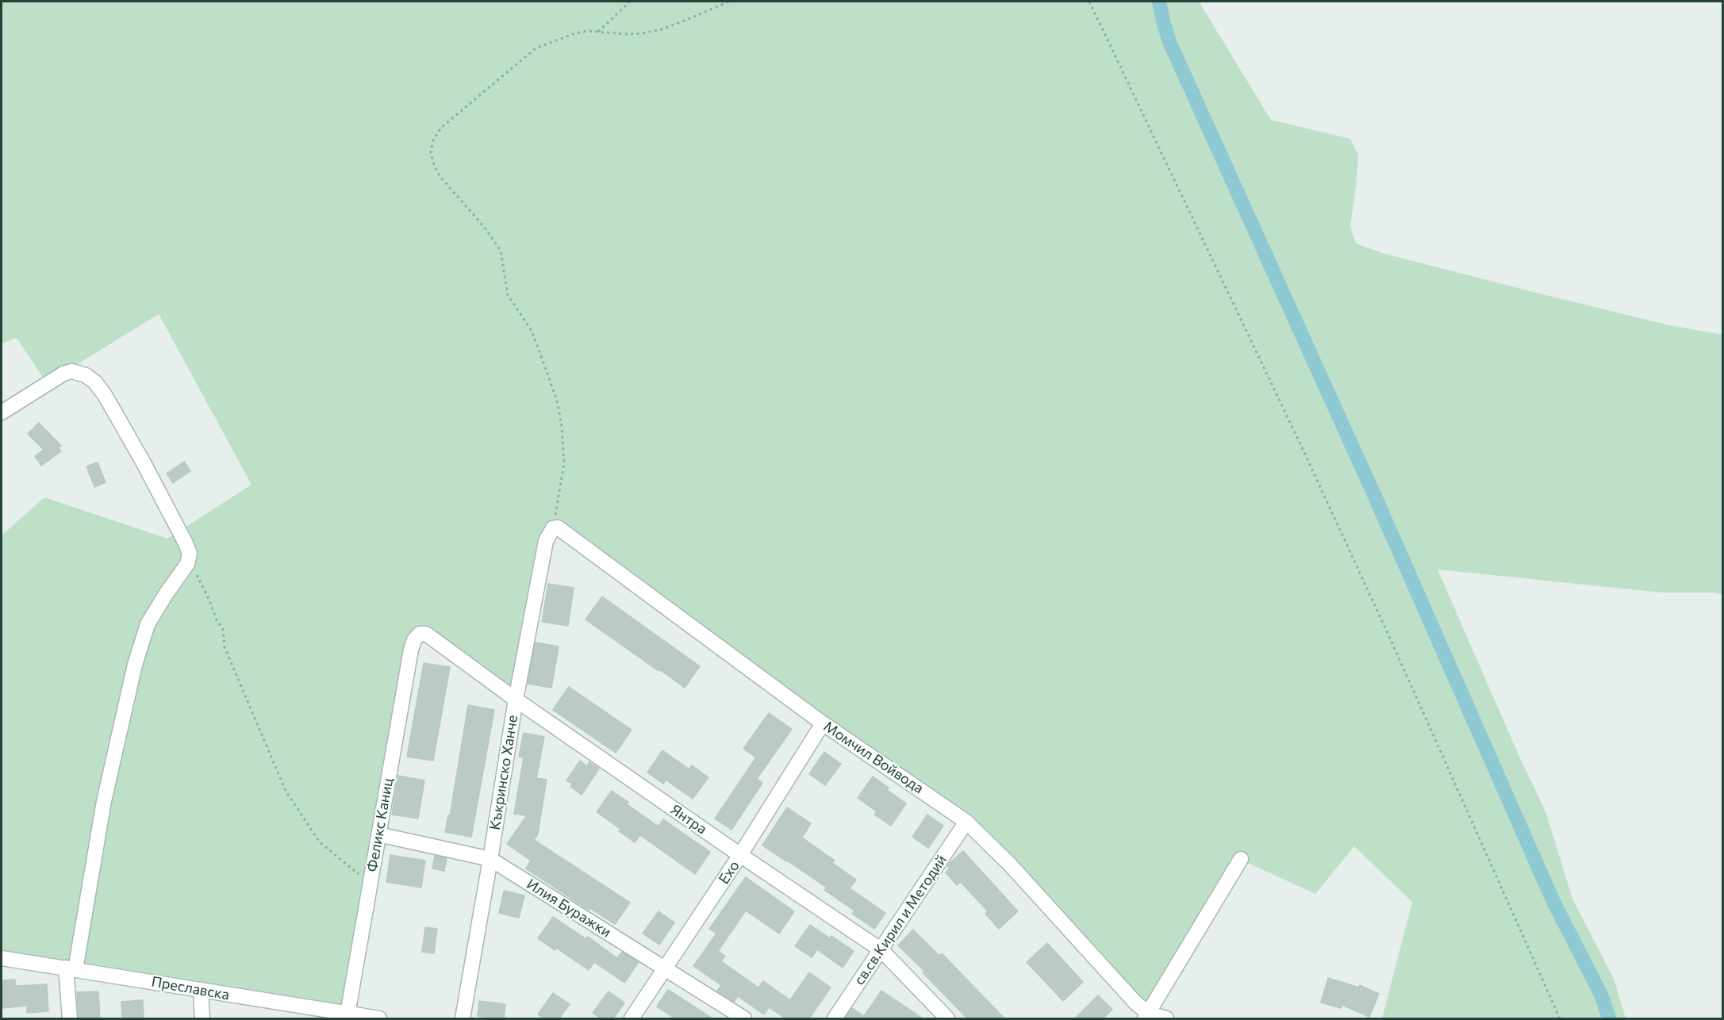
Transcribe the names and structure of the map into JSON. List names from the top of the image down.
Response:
{
  "streets": {
    "street": [
      "Момчил Войвода",
      "Къкринско Ханче",
      "Янтра",
      "Феликс Каниц",
      "Ехо",
      "Илия Буражки",
      "св.св.Кирил и Методий",
      "Преславска"
    ]
  },
  "crossings": [
    ["Момчил Войвода", "Къкринско Ханче"],
    ["Момчил Войвода", "Ехо"],
    ["Момчил Войвода", "св.св.Кирил и Методий"],
    ["Къкринско Ханче", "Янтра"],
    ["Къкринско Ханче", "Илия Буражки"],
    ["Янтра", "Феликс Каниц"],
    ["Янтра", "Ехо"],
    ["Янтра", "св.св.Кирил и Методий"],
    ["Феликс Каниц", "Илия Буражки"],
    ["Феликс Каниц", "Преславска"],
    ["Ехо", "Илия Буражки"]
  ]
}
